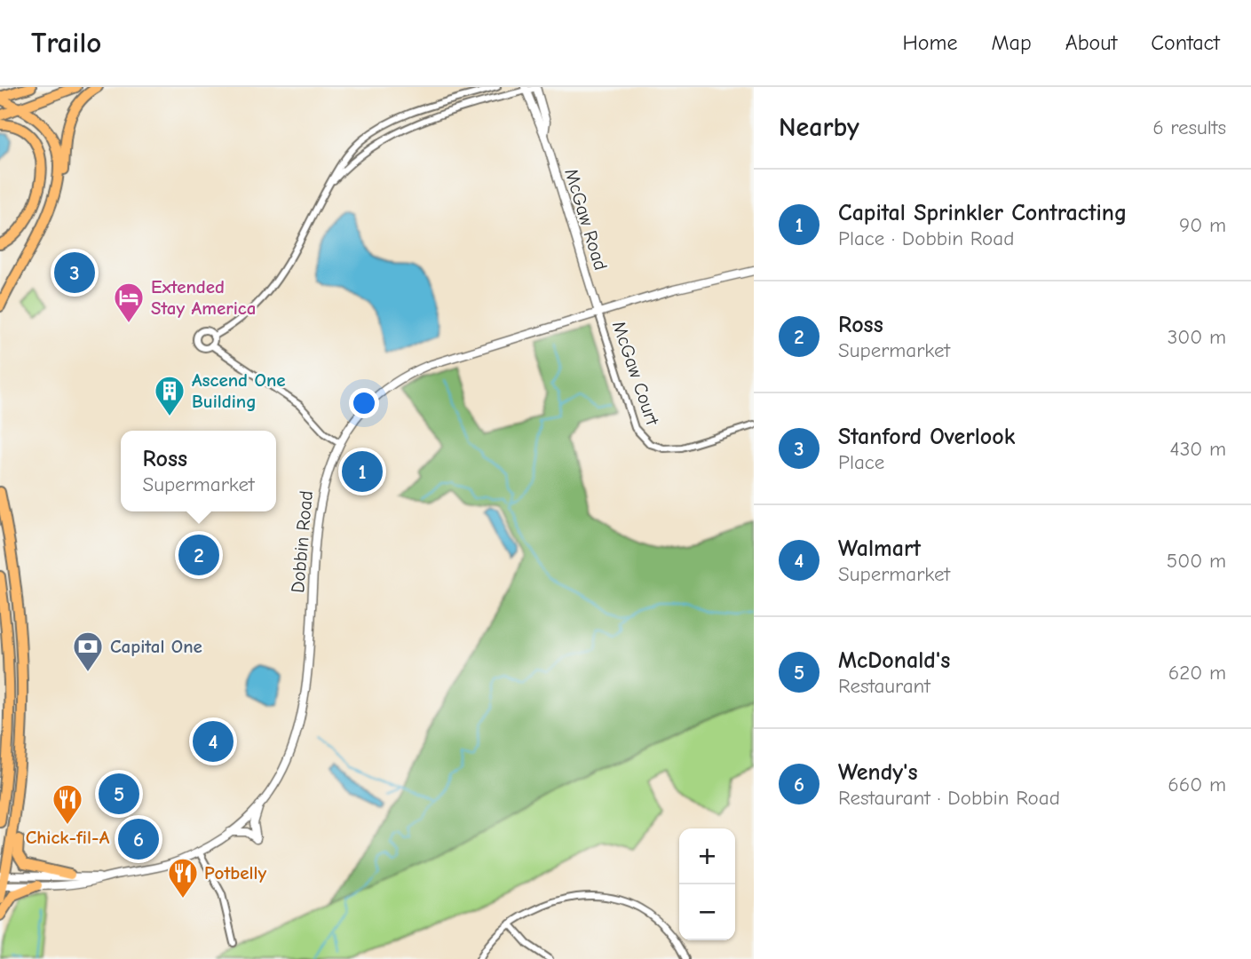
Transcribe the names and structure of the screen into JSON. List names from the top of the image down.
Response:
{
  "streets": {
    "street": ["McGaw Road", "McGaw Court", "Dobbin Road"]
  },
  "crossings": [
    ["McGaw Road", "McGaw Court"],
    ["McGaw Road", "Dobbin Road"],
    ["McGaw Court", "Dobbin Road"]
  ],
  "places": {
    "hotel": ["Extended Stay America"],
    "building": ["Ascend One Building"],
    "bank": ["Capital One"],
    "restaurant": ["Chick-fil-A", "Potbelly"]
  },
  "page": {
    "header": "Trailo",
    "nav": [
      "Home",
      "Map",
      "About",
      "Contact"
    ],
    "heading": ["Nearby", "6 results"],
    "list": [
      {
        "mark": "1",
        "name": "Capital Sprinkler Contracting",
        "note": "Place · Dobbin Road",
        "value": "90 m"
      },
      {
        "mark": "2",
        "name": "Ross",
        "note": "Supermarket",
        "value": "300 m"
      },
      {
        "mark": "3",
        "name": "Stanford Overlook",
        "note": "Place",
        "value": "430 m"
      },
      {
        "mark": "4",
        "name": "Walmart",
        "note": "Supermarket",
        "value": "500 m"
      },
      {
        "mark": "5",
        "name": "McDonald's",
        "note": "Restaurant",
        "value": "620 m"
      },
      {
        "mark": "6",
        "name": "Wendy's",
        "note": "Restaurant · Dobbin Road",
        "value": "660 m"
      }
    ],
    "pins": [
      "3",
      "1",
      "2",
      "4",
      "5",
      "6"
    ],
    "popup": ["Ross", "Supermarket"],
    "map_buttons": ["+", "−"]
  }
}
